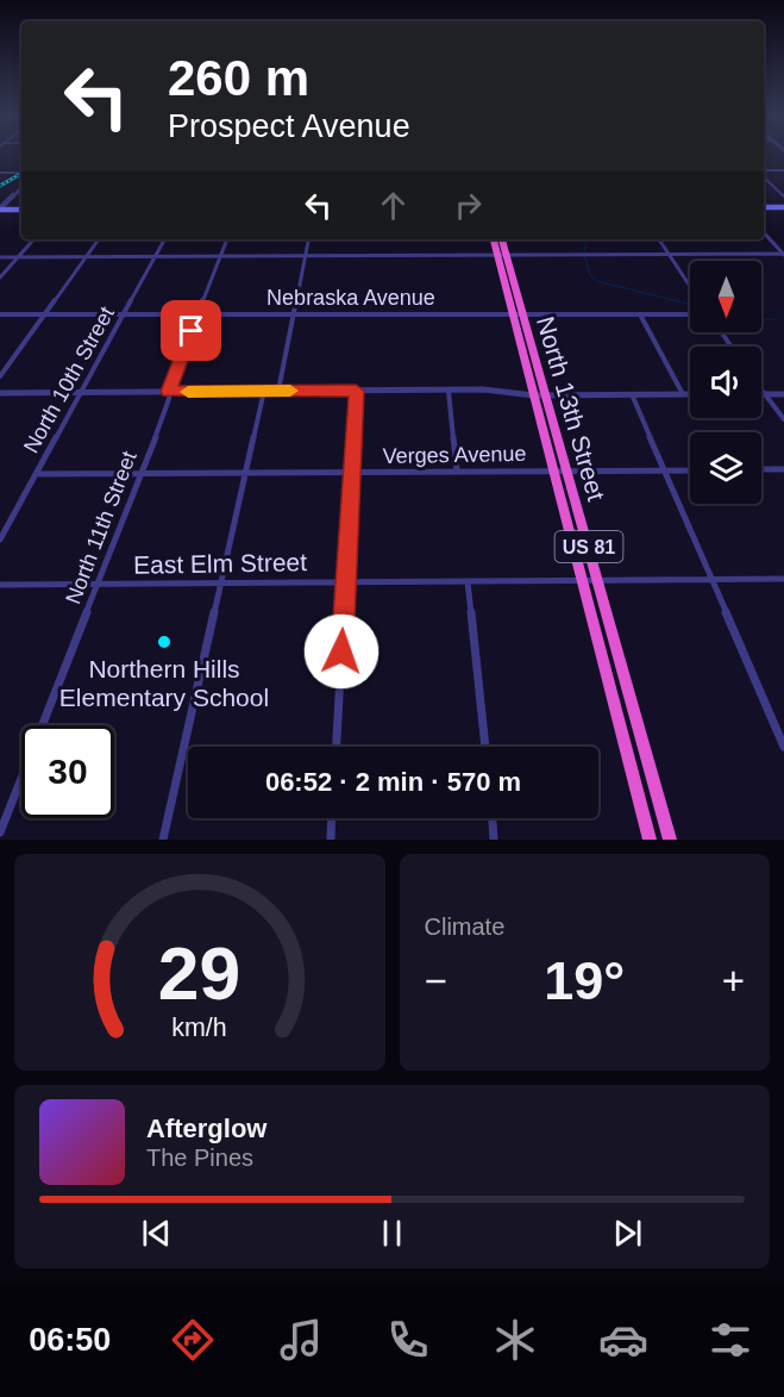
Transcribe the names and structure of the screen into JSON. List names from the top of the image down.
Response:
{
  "streets": {
    "highway": ["North 13th Street", "US 81"],
    "street": [
      "Nebraska Avenue",
      "North 10th Street",
      "Verges Avenue",
      "North 11th Street",
      "East Elm Street"
    ]
  },
  "crossings": [
    ["Nebraska Avenue", "North 10th Street"],
    ["Nebraska Avenue", "North 13th Street"],
    ["Nebraska Avenue", "North 11th Street"],
    ["North 10th Street", "Verges Avenue"],
    ["North 13th Street", "Verges Avenue"],
    ["North 13th Street", "East Elm Street"],
    ["Verges Avenue", "North 11th Street"],
    ["North 11th Street", "East Elm Street"]
  ],
  "places": ["Northern Hills Elementary School"],
  "north": "bottom",
  "page": {
    "turn": ["260 m", "Prospect Avenue"],
    "limit": "30",
    "trip": "06:52 · 2 min · 570 m",
    "tile": "Climate",
    "heat": ["−", "19°", "+"],
    "song": ["Afterglow", "The Pines"],
    "tabs": "06:50",
    "gauge": ["29", "km/h"]
  }
}
